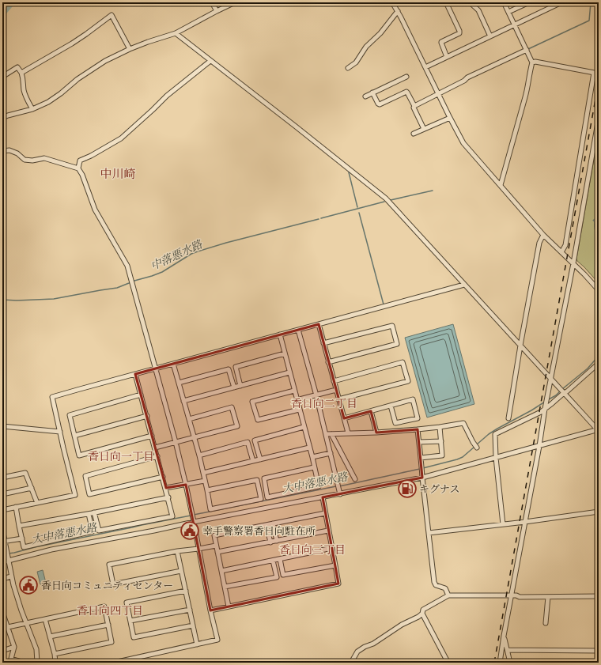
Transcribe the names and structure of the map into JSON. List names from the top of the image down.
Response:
{
  "districts": [
    "中川崎",
    "香日向二丁目",
    "香日向一丁目",
    "香日向三丁目",
    "香日向四丁目"
  ],
  "water": ["中落悪水路", "大中落悪水路"],
  "places": {
    "fuel station": ["キグナス"],
    "public building": ["幸手警察署香日向駐在所", "香日向コミュニティセンター"]
  }
}
